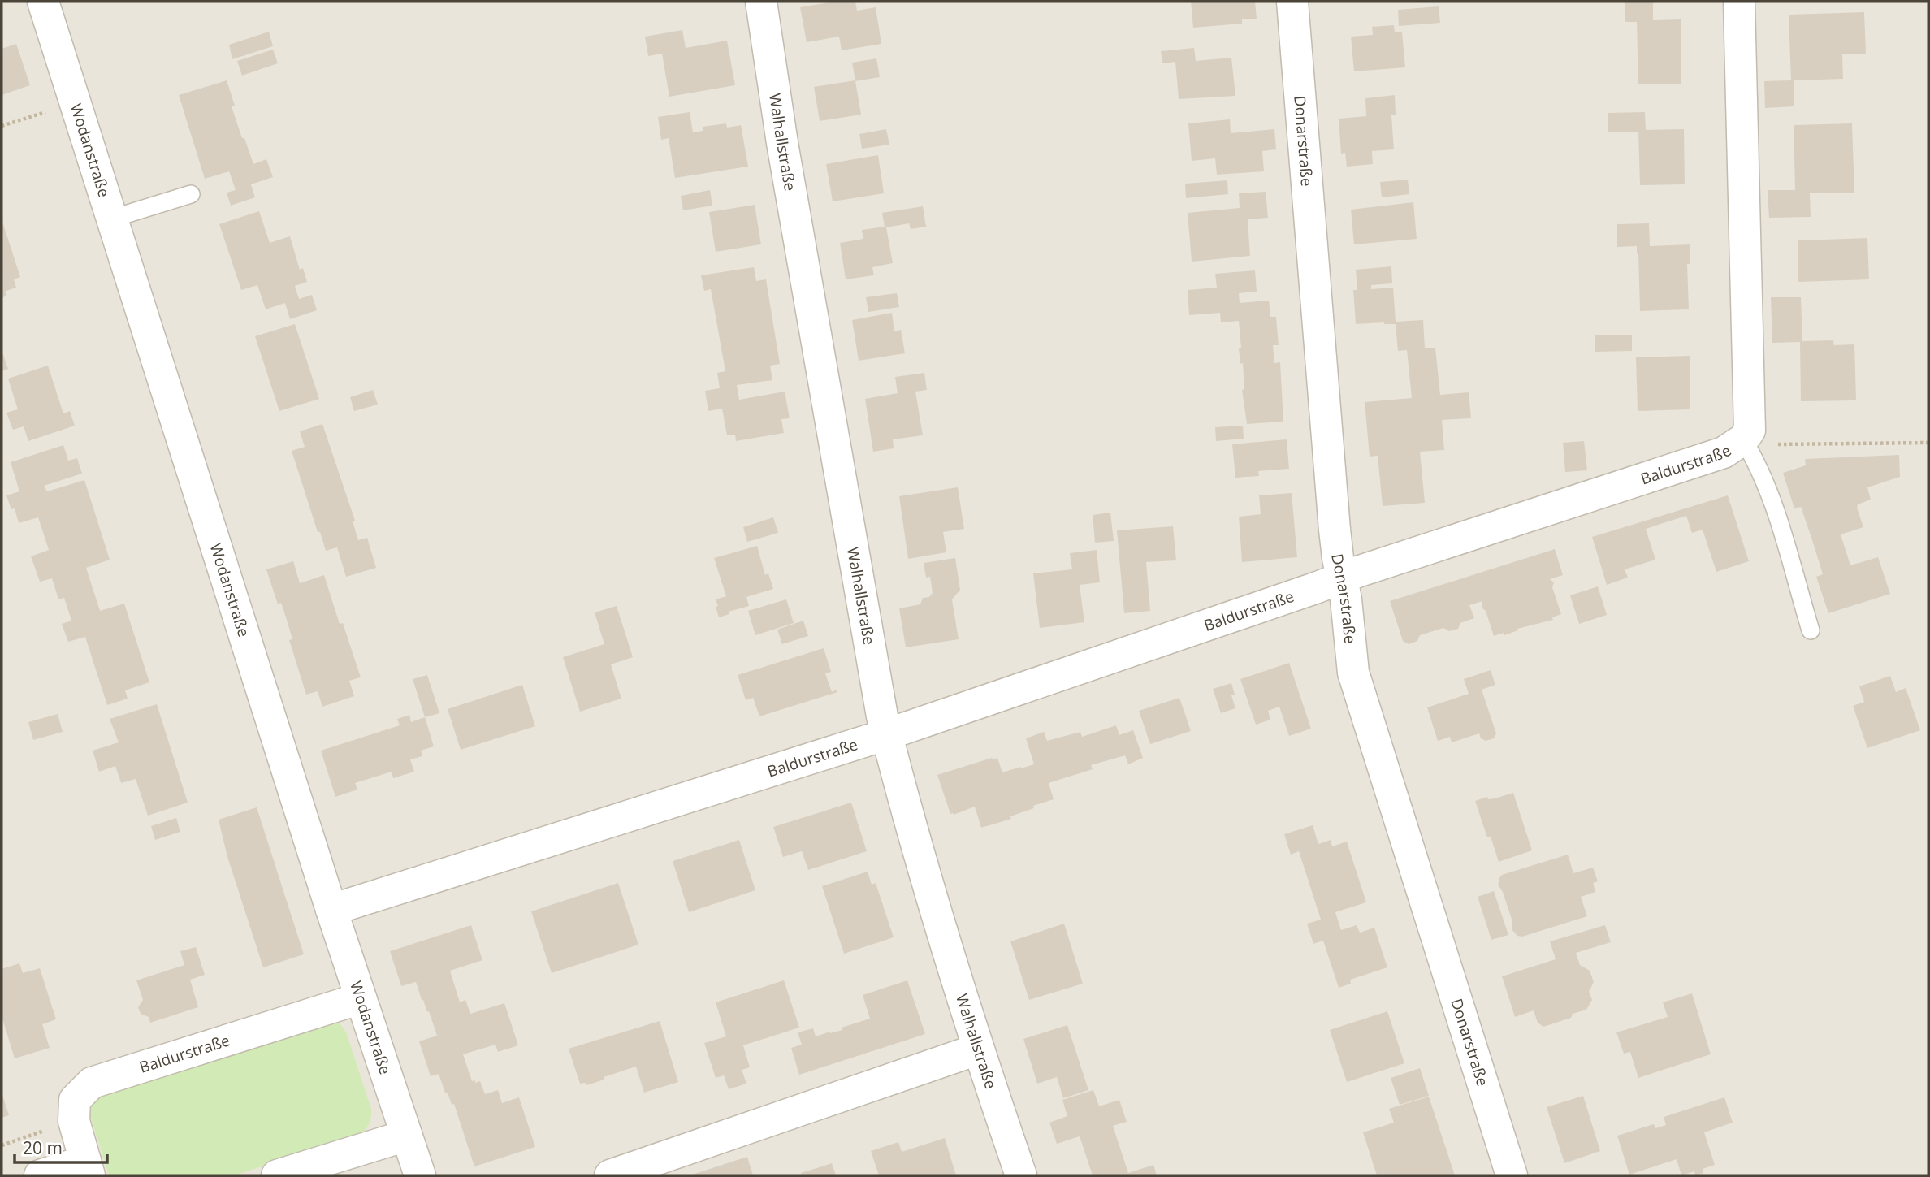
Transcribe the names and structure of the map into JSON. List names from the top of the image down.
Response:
{
  "streets": {
    "street": [
      "Walhallstraße",
      "Donarstraße",
      "Wodanstraße",
      "Baldurstraße"
    ]
  },
  "crossings": [
    ["Walhallstraße", "Baldurstraße"],
    ["Donarstraße", "Baldurstraße"],
    ["Wodanstraße", "Baldurstraße"]
  ],
  "scale_bar": "20 m"
}
